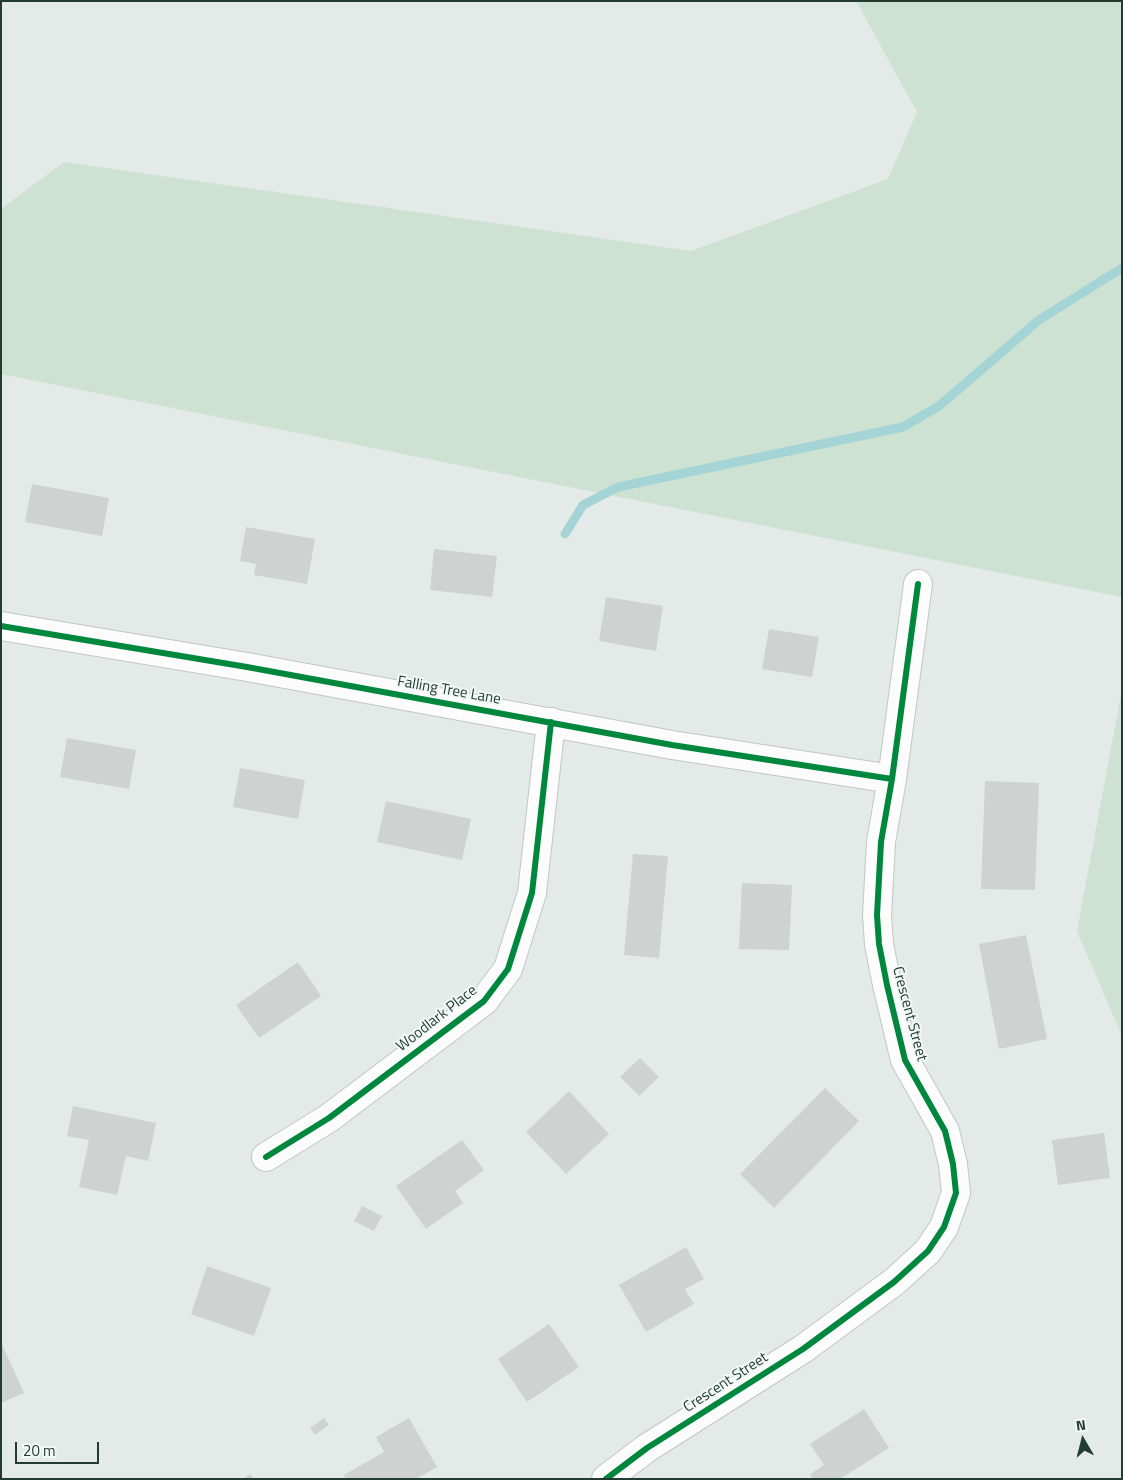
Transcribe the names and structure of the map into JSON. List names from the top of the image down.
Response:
{
  "streets": {
    "street": ["Falling Tree Lane", "Crescent Street", "Woodlark Place"]
  },
  "crossings": [
    ["Falling Tree Lane", "Crescent Street"],
    ["Falling Tree Lane", "Woodlark Place"]
  ],
  "scale_bar": "20 m",
  "north": "top"
}
